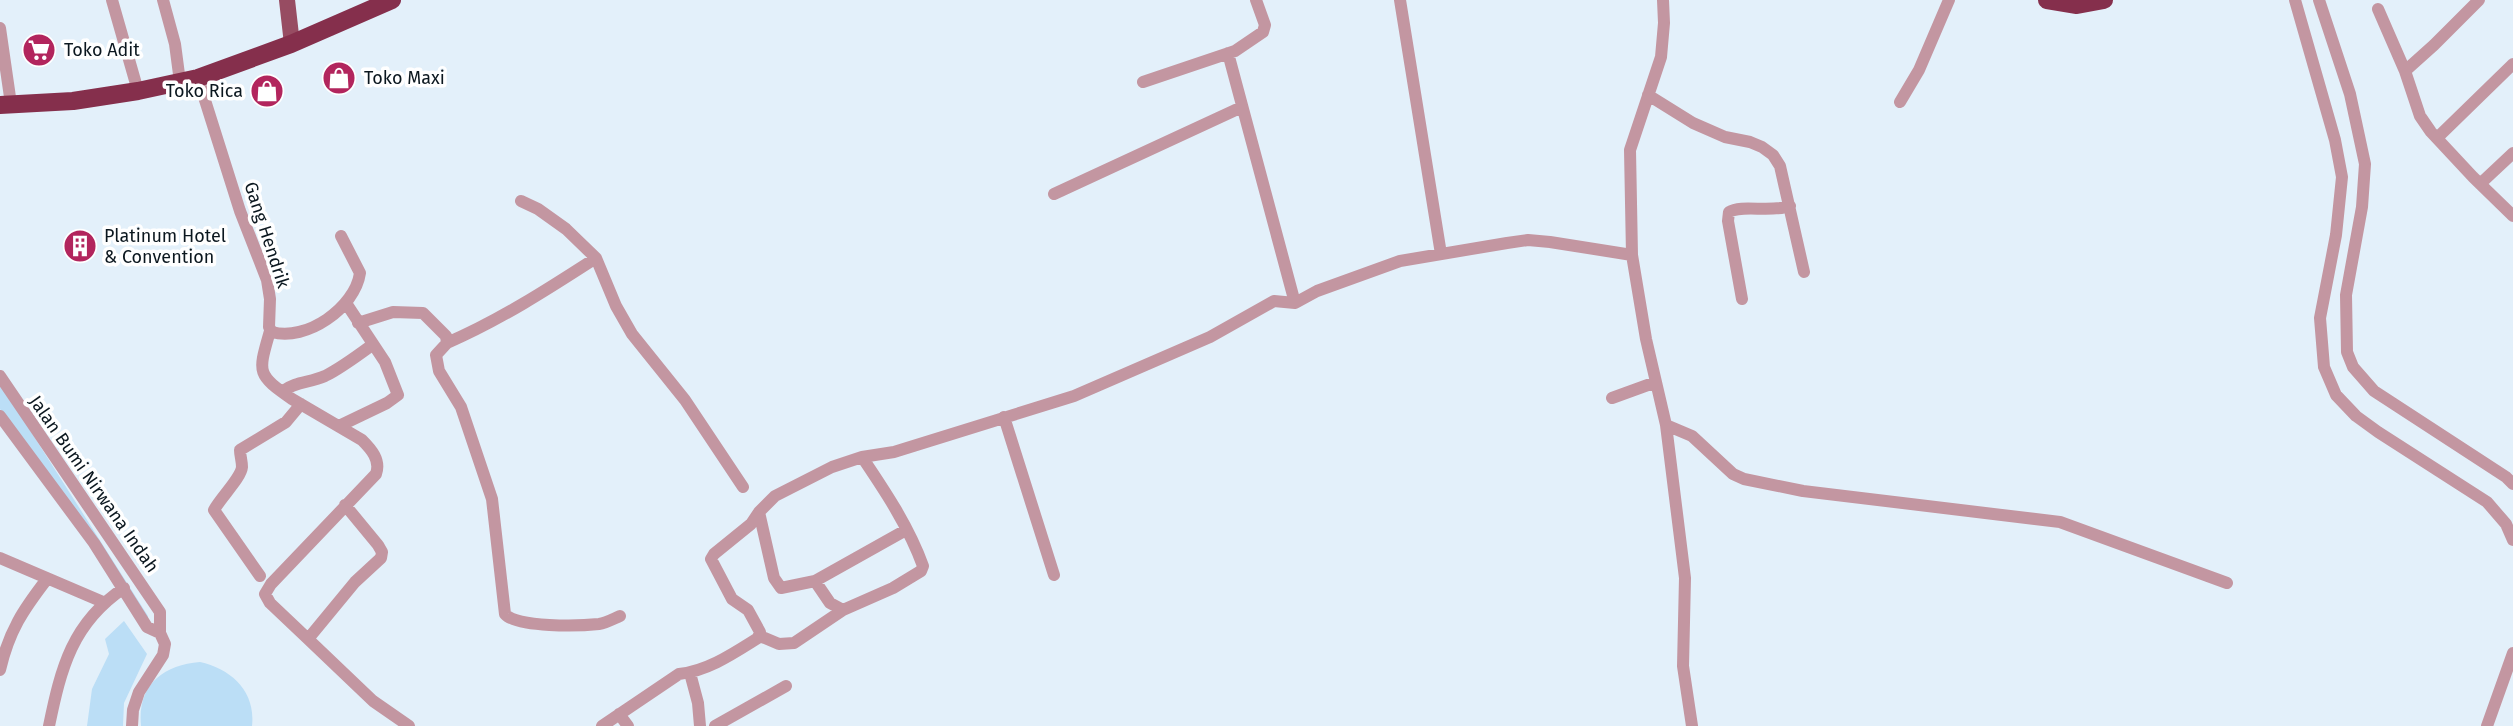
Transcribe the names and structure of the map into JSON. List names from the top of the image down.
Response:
{
  "streets": {
    "street": ["Gang Hendrik", "Jalan Bumi Nirwana Indah"]
  },
  "places": {
    "supermarket": ["Toko Adit"],
    "shop": ["Toko Maxi", "Toko Rica"],
    "building": ["Platinum Hotel & Convention"]
  }
}
